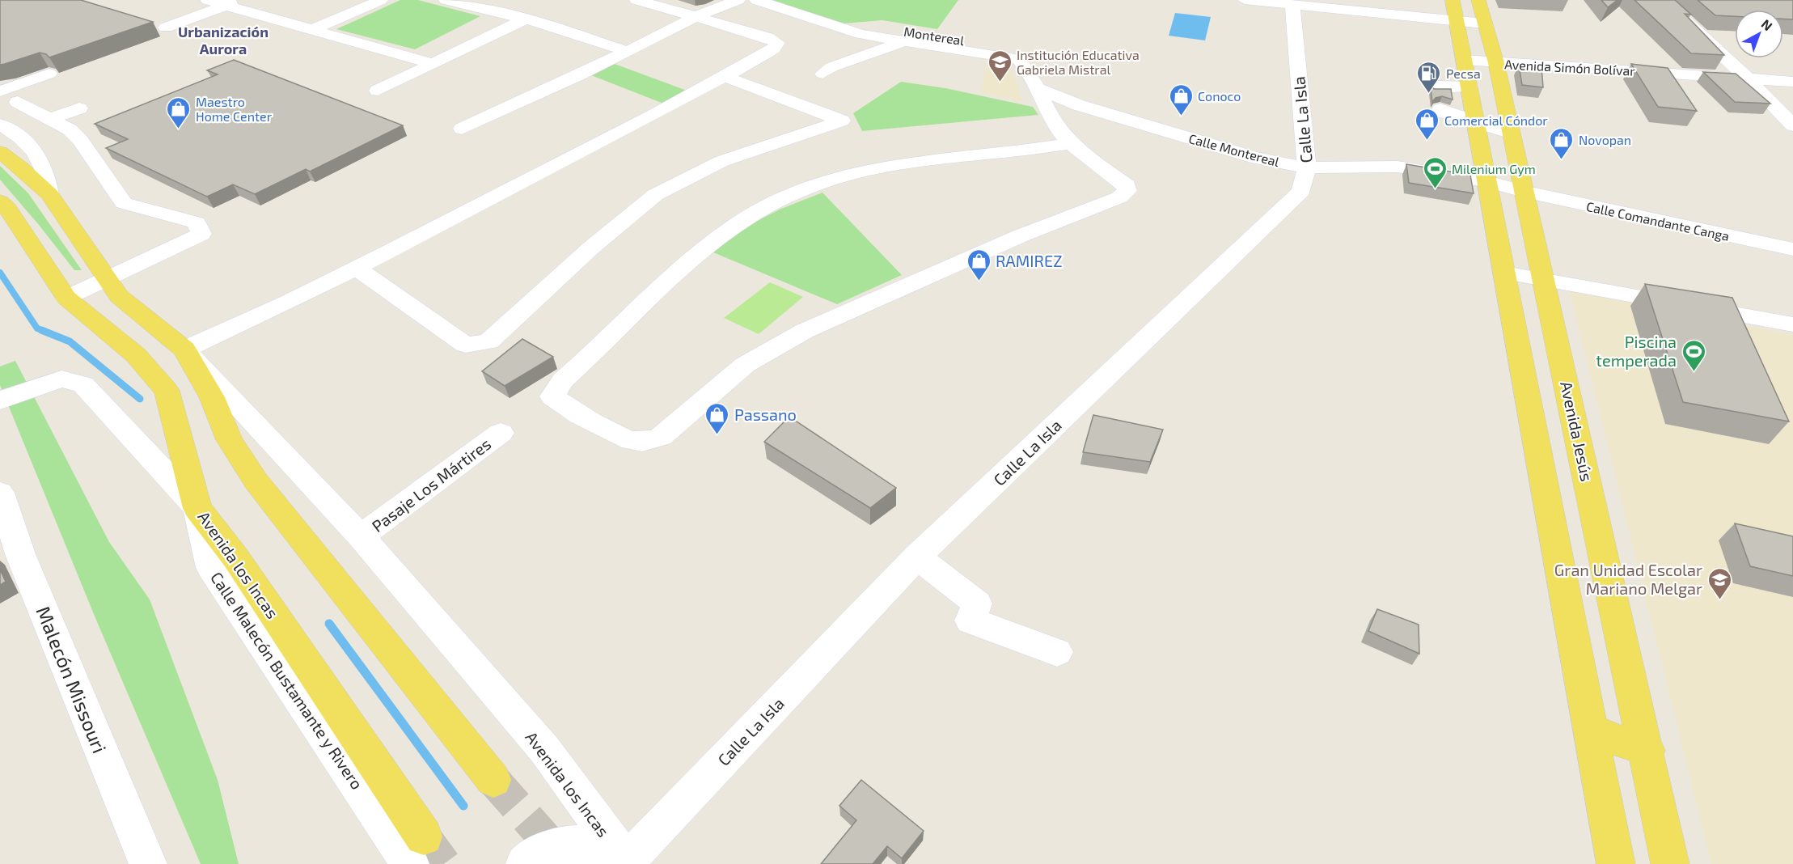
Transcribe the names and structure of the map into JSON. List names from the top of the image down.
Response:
{
  "streets": {
    "main road": ["Avenida Jesús", "Avenida los Incas"],
    "street": [
      "Montereal",
      "Avenida Simón Bolívar",
      "Calle La Isla",
      "Calle Montereal",
      "Calle Comandante Canga",
      "Pasaje Los Mártires",
      "Malecón Missouri",
      "Calle Malecón Bustamante y Rivero"
    ]
  },
  "crossings": [
    ["Montereal", "Calle Montereal"],
    ["Avenida Simón Bolívar", "Avenida Jesús"],
    ["Calle La Isla", "Calle Montereal"],
    ["Calle La Isla", "Avenida los Incas"],
    ["Calle Montereal", "Calle Comandante Canga"],
    ["Calle Montereal", "Avenida Jesús"],
    ["Calle Comandante Canga", "Avenida Jesús"],
    ["Pasaje Los Mártires", "Avenida los Incas"],
    ["Avenida los Incas", "Calle Malecón Bustamante y Rivero"]
  ],
  "districts": ["Urbanización Aurora"],
  "places": {
    "school or university": ["Institución Educativa Gabriela Mistral", "Gran Unidad Escolar Mariano Melgar"],
    "fuel station": ["Pecsa"],
    "shop": [
      "Conoco",
      "Maestro Home Center",
      "Comercial Cóndor",
      "Novopan",
      "RAMIREZ",
      "Passano"
    ],
    "sports": ["Milenium Gym", "Piscina temperada"]
  },
  "north": "top right"
}
